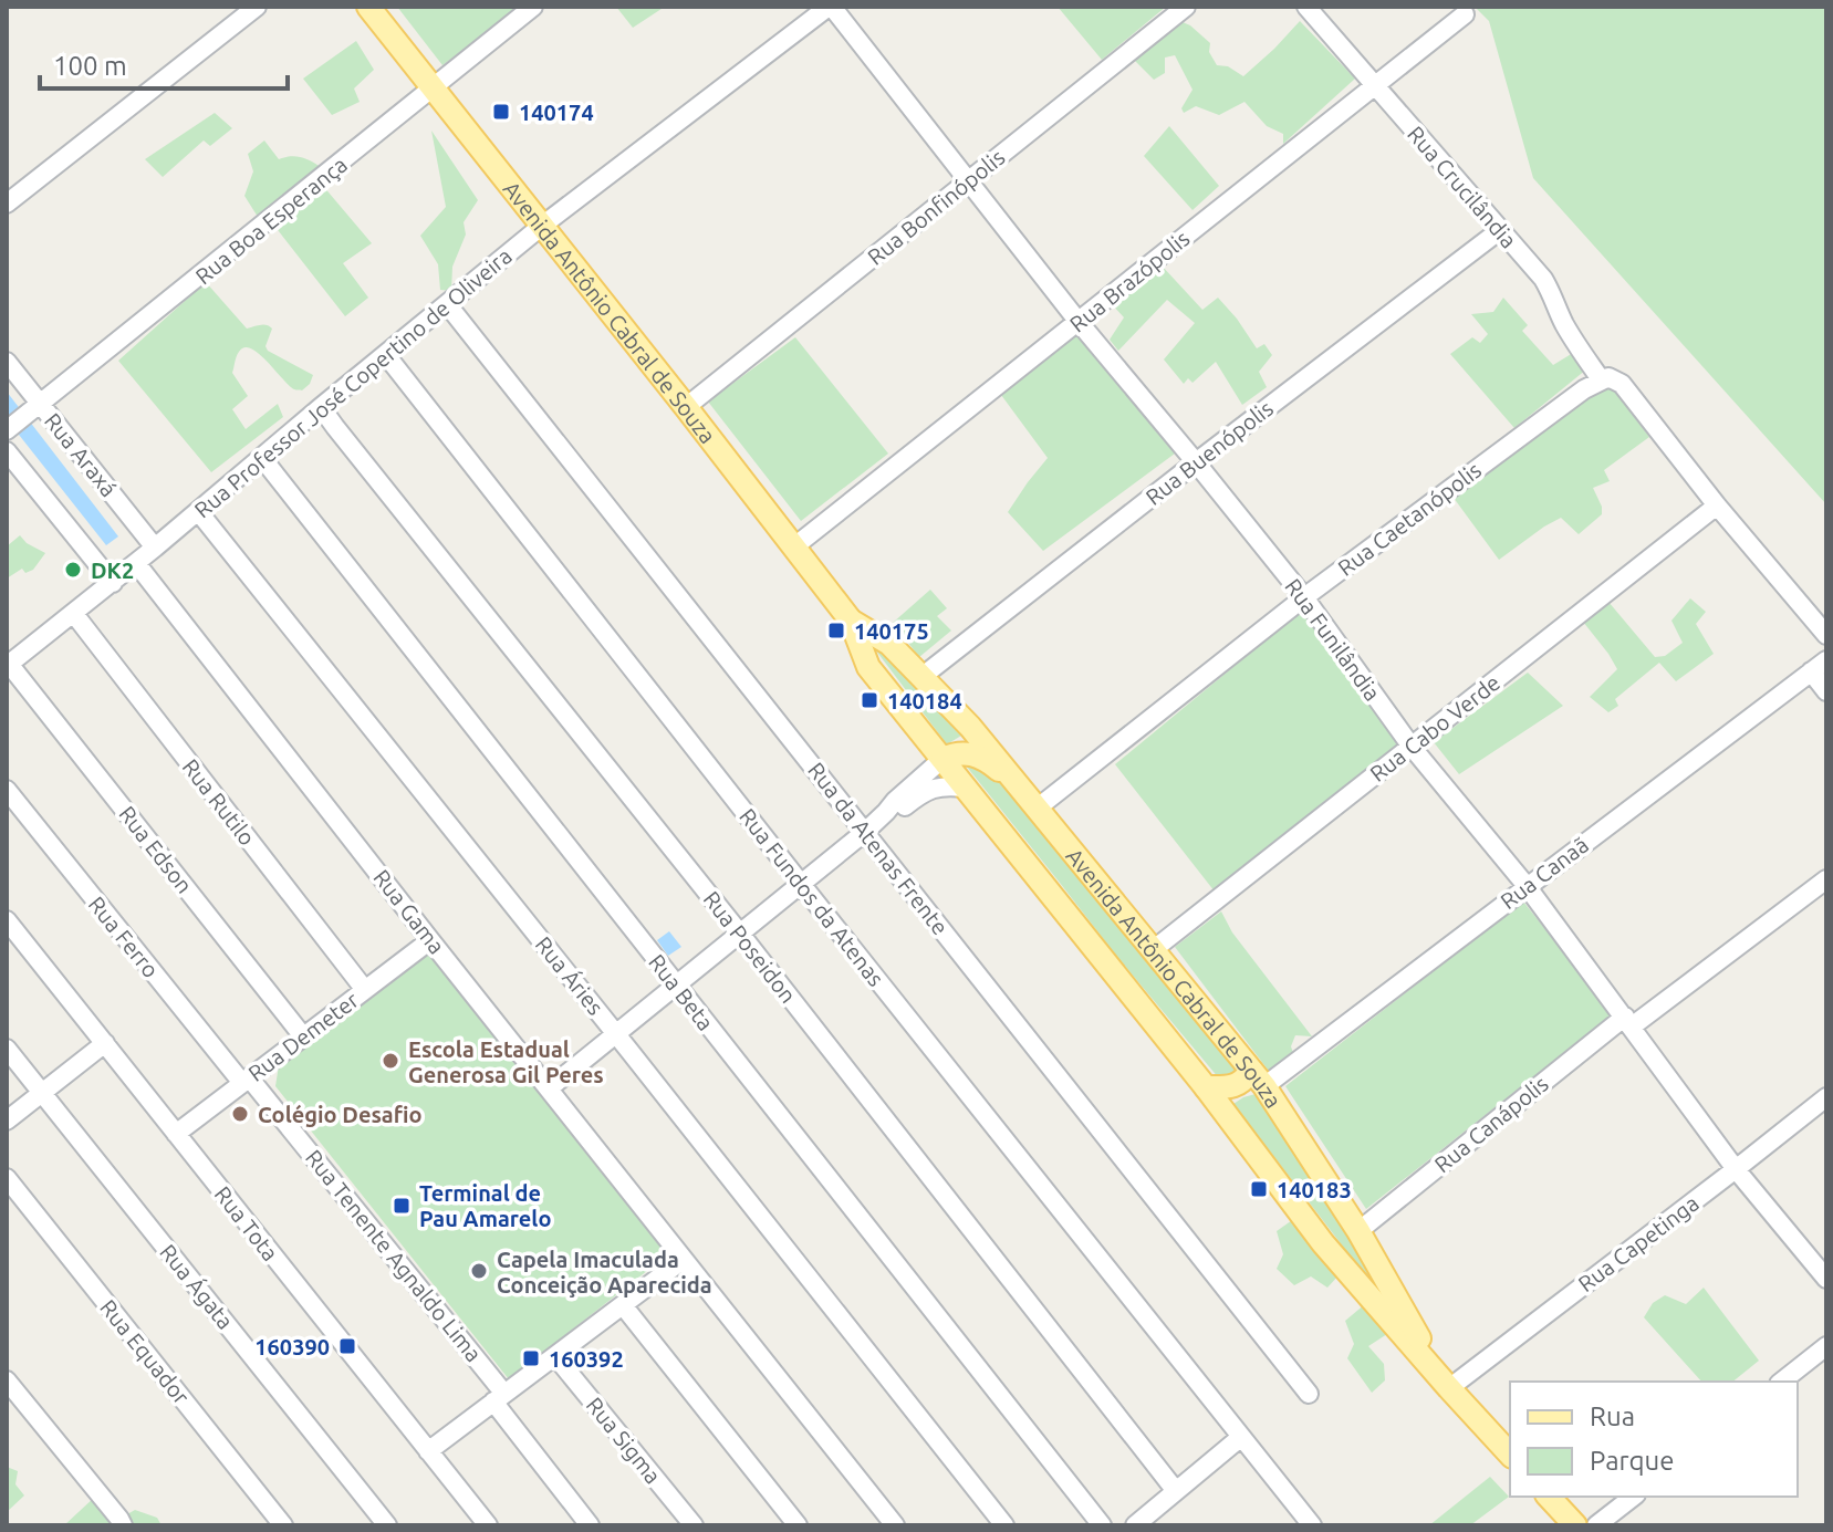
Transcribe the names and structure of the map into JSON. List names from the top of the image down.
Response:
{
  "streets": {
    "main road": ["Avenida Antônio Cabral de Souza"],
    "street": [
      "Rua Crucilândia",
      "Rua Bonfinópolis",
      "Rua Boa Esperança",
      "Rua Brazópolis",
      "Rua Professor José Copertino de Oliveira",
      "Rua Buenópolis",
      "Rua Araxá",
      "Rua Caetanópolis",
      "Rua Funilândia",
      "Rua Cabo Verde",
      "Rua Rutilo",
      "Rua da Atenas Frente",
      "Rua Edson",
      "Rua Canaã",
      "Rua Fundos da Atenas",
      "Rua Gama",
      "Rua Ferro",
      "Rua Poseidon",
      "Rua Áries",
      "Rua Beta",
      "Rua Demeter",
      "Rua Canápolis",
      "Rua Tota",
      "Rua Capetinga",
      "Rua Tenente Agnaldo Lima",
      "Rua Ágata",
      "Rua Equador",
      "Rua Sigma"
    ]
  },
  "crossings": [
    ["Rua Crucilândia", "Rua Brazópolis"],
    ["Rua Crucilândia", "Rua Buenópolis"],
    ["Rua Crucilândia", "Rua Caetanópolis"],
    ["Rua Bonfinópolis", "Avenida Antônio Cabral de Souza"],
    ["Rua Bonfinópolis", "Rua Funilândia"],
    ["Rua Boa Esperança", "Avenida Antônio Cabral de Souza"],
    ["Rua Boa Esperança", "Rua Araxá"],
    ["Rua Brazópolis", "Avenida Antônio Cabral de Souza"],
    ["Rua Brazópolis", "Rua Funilândia"],
    ["Avenida Antônio Cabral de Souza", "Rua Professor José Copertino de Oliveira"],
    ["Avenida Antônio Cabral de Souza", "Rua Buenópolis"],
    ["Avenida Antônio Cabral de Souza", "Rua Caetanópolis"],
    ["Avenida Antônio Cabral de Souza", "Rua Cabo Verde"],
    ["Avenida Antônio Cabral de Souza", "Rua Canaã"],
    ["Avenida Antônio Cabral de Souza", "Rua Canápolis"],
    ["Avenida Antônio Cabral de Souza", "Rua Capetinga"],
    ["Rua Professor José Copertino de Oliveira", "Rua Araxá"],
    ["Rua Professor José Copertino de Oliveira", "Rua Funilândia"],
    ["Rua Professor José Copertino de Oliveira", "Rua Rutilo"],
    ["Rua Professor José Copertino de Oliveira", "Rua da Atenas Frente"],
    ["Rua Professor José Copertino de Oliveira", "Rua Edson"],
    ["Rua Professor José Copertino de Oliveira", "Rua Fundos da Atenas"],
    ["Rua Professor José Copertino de Oliveira", "Rua Gama"],
    ["Rua Professor José Copertino de Oliveira", "Rua Poseidon"],
    ["Rua Professor José Copertino de Oliveira", "Rua Áries"],
    ["Rua Professor José Copertino de Oliveira", "Rua Beta"],
    ["Rua Buenópolis", "Rua Funilândia"],
    ["Rua Caetanópolis", "Rua Funilândia"],
    ["Rua Funilândia", "Rua Cabo Verde"],
    ["Rua Funilândia", "Rua Canaã"],
    ["Rua Funilândia", "Rua Canápolis"],
    ["Rua Funilândia", "Rua Capetinga"],
    ["Rua Rutilo", "Rua Demeter"],
    ["Rua Edson", "Rua Demeter"],
    ["Rua Gama", "Rua Demeter"],
    ["Rua Ferro", "Rua Demeter"],
    ["Rua Ferro", "Rua Tenente Agnaldo Lima"],
    ["Rua Demeter", "Rua Tota"],
    ["Rua Demeter", "Rua Tenente Agnaldo Lima"]
  ],
  "places": {
    "transit": [
      "140174",
      "140175",
      "140184",
      "140183",
      "Terminal de Pau Amarelo",
      "160390",
      "160392"
    ],
    "other": [
      "DK2",
      "Escola Estadual Generosa Gil Peres",
      "Colégio Desafio",
      "Capela Imaculada Conceição Aparecida"
    ]
  },
  "legend": ["Rua", "Parque"],
  "scale_bar": "100 m"
}
